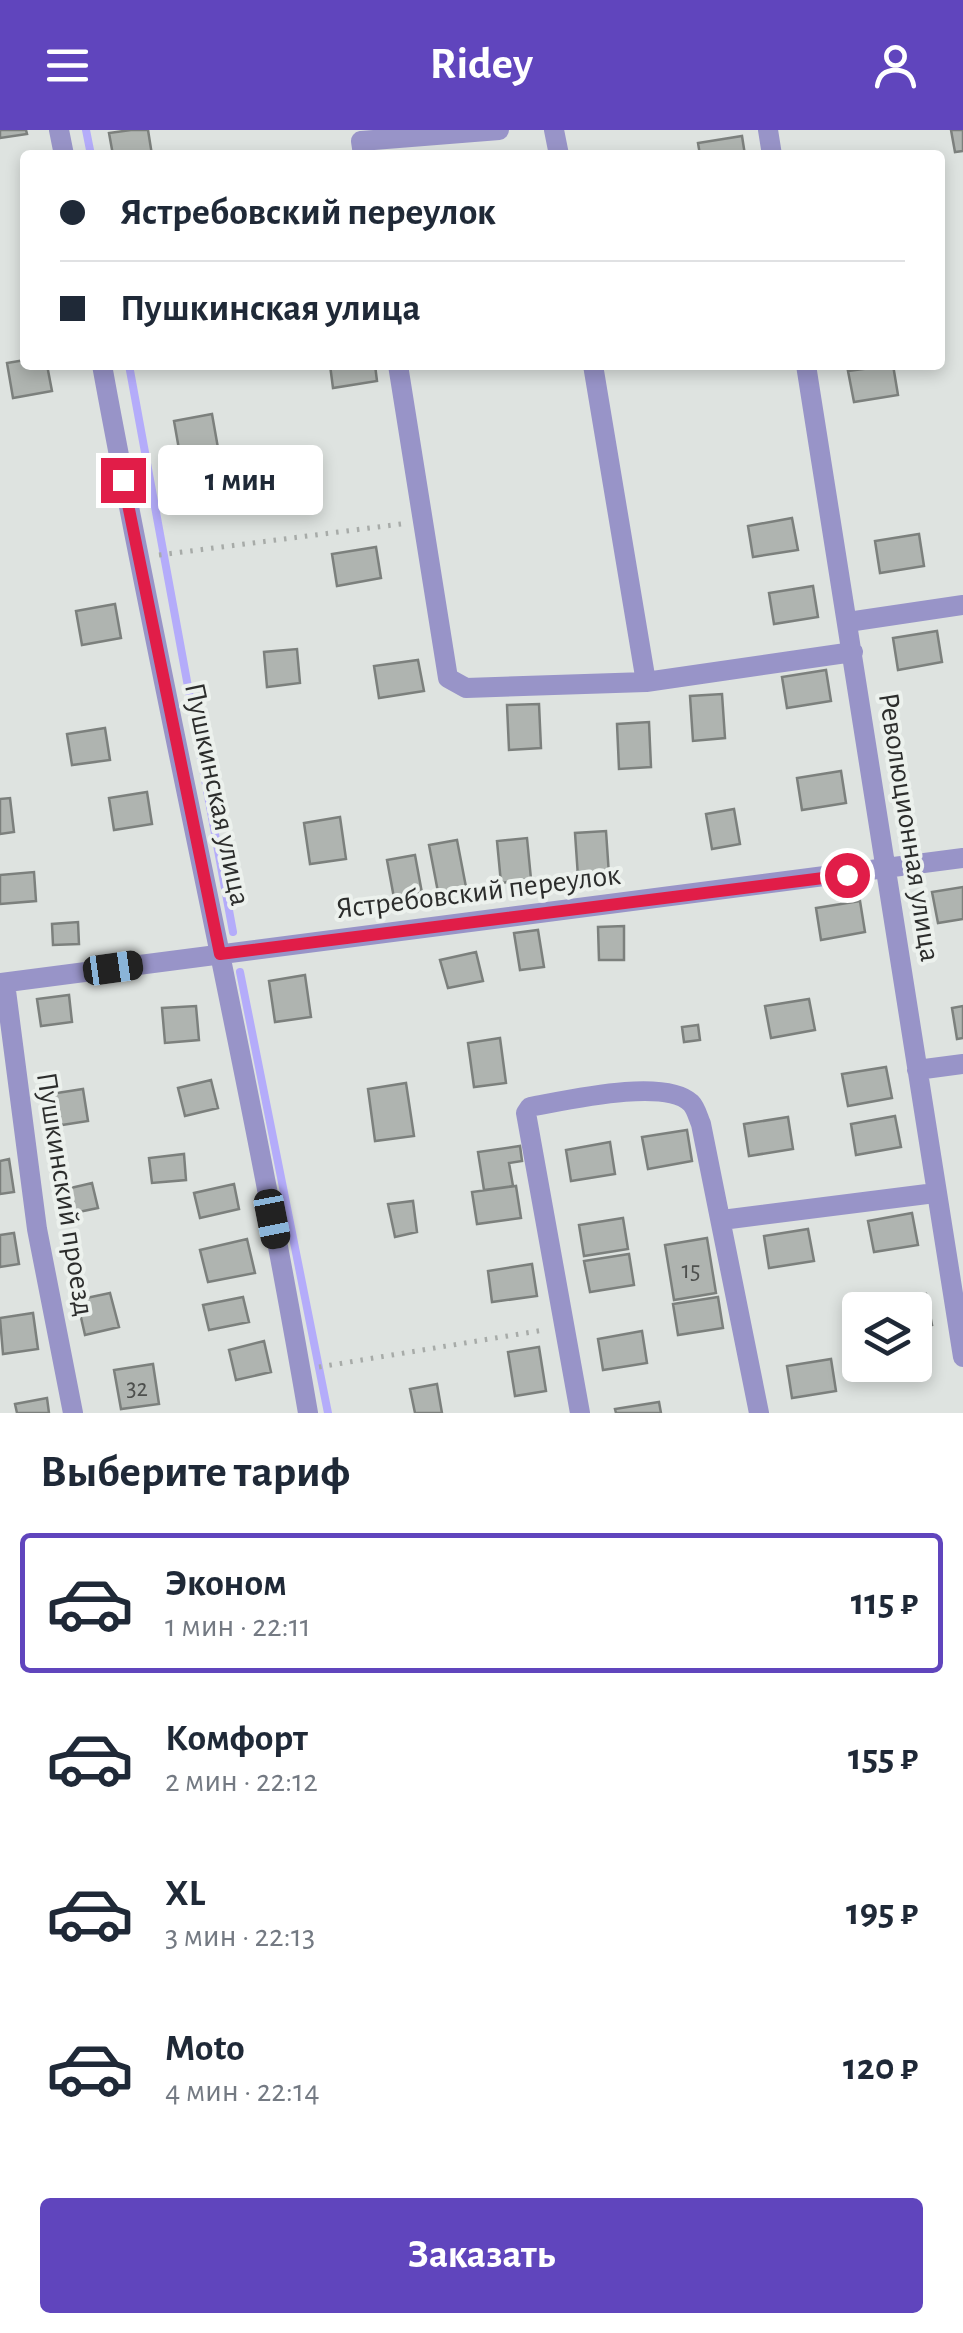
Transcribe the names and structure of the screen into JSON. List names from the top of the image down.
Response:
{
  "streets": {
    "street": [
      "Пушкинская улица",
      "Революционная улица",
      "Ястребовский переулок",
      "Пушкинский проезд"
    ]
  },
  "crossings": [
    ["Пушкинская улица", "Ястребовский переулок"],
    ["Революционная улица", "Ястребовский переулок"],
    ["Ястребовский переулок", "Пушкинский проезд"]
  ],
  "house_numbers": ["15", "32"],
  "page": {
    "header": "Ridey",
    "banner": ["Ястребовский переулок", "Пушкинская улица"],
    "bubble": "1 мин",
    "heading": "Выберите тариф",
    "list": [
      {
        "name": "Эконом",
        "note": "1 мин · 22:11",
        "value": "115 ₽"
      },
      {
        "name": "Комфорт",
        "note": "2 мин · 22:12",
        "value": "155 ₽"
      },
      {
        "name": "XL",
        "note": "3 мин · 22:13",
        "value": "195 ₽"
      },
      {
        "name": "Moto",
        "note": "4 мин · 22:14",
        "value": "120 ₽"
      }
    ],
    "buttons": "Заказать"
  }
}
